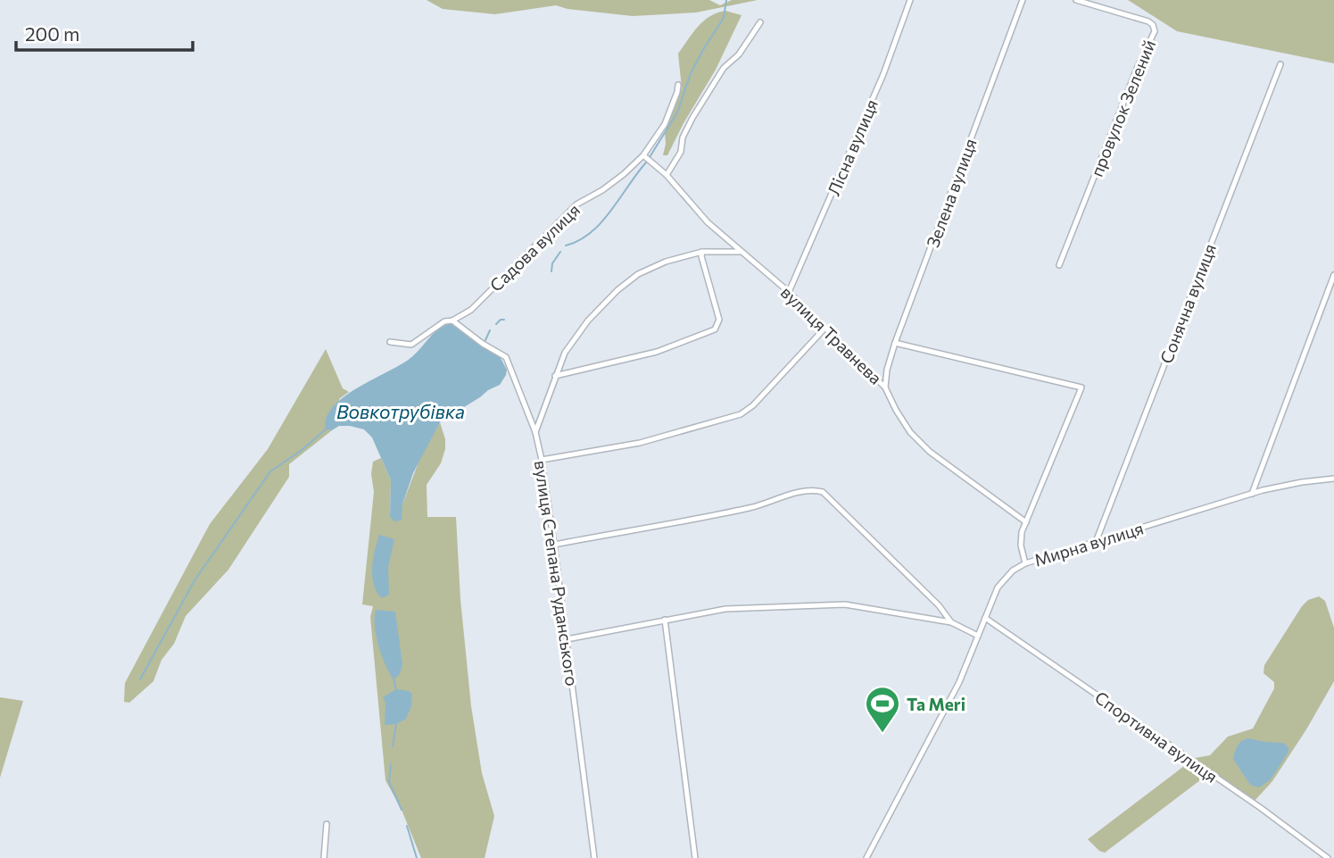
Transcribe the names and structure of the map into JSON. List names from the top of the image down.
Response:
{
  "streets": {
    "street": [
      "провулок Зелений",
      "Лісна вулиця",
      "Зелена вулиця",
      "Садова вулиця",
      "Сонячна вулиця",
      "вулиця Травнева",
      "Мирна вулиця",
      "вулиця Степана Руданського",
      "Спортивна вулиця"
    ]
  },
  "crossings": [
    ["Лісна вулиця", "вулиця Травнева"],
    ["Зелена вулиця", "вулиця Травнева"],
    ["Садова вулиця", "вулиця Травнева"],
    ["Садова вулиця", "вулиця Степана Руданського"],
    ["Сонячна вулиця", "Мирна вулиця"],
    ["Мирна вулиця", "Спортивна вулиця"]
  ],
  "water": ["Вовкотрубівка"],
  "places": {
    "sports": ["Ta Meri"]
  },
  "scale_bar": "200 m"
}
